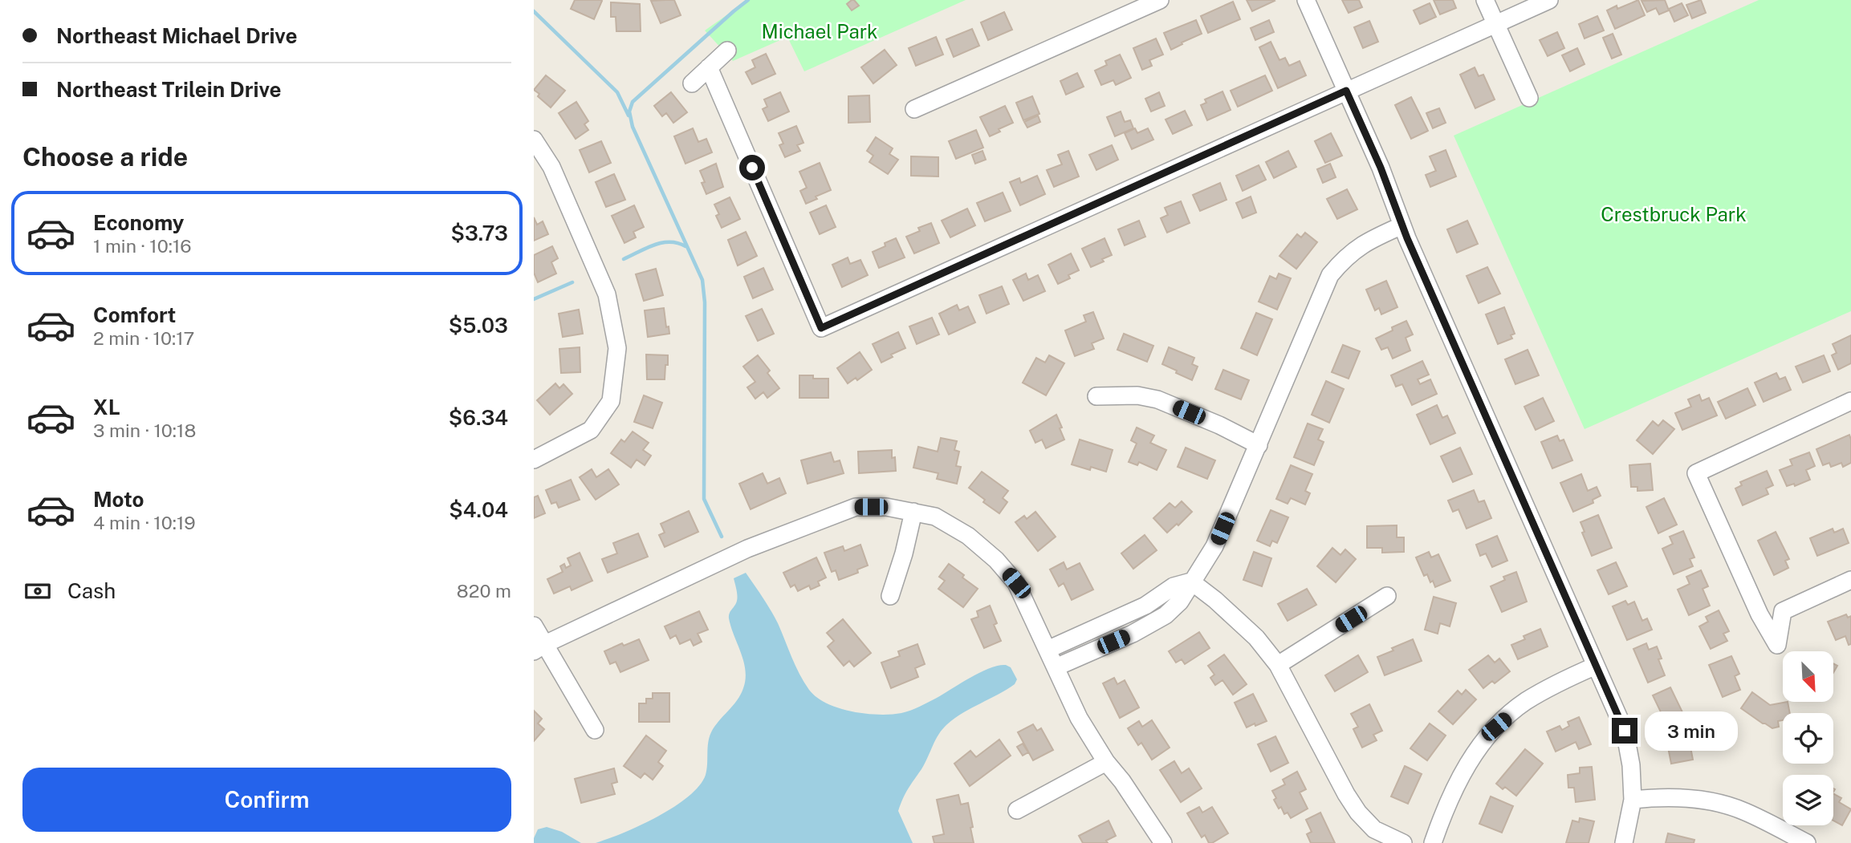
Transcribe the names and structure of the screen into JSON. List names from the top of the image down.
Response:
{
  "parks": ["Michael Park", "Crestbruck Park"],
  "north": "bottom right",
  "page": {
    "banner": ["Northeast Michael Drive", "Northeast Trilein Drive"],
    "heading": "Choose a ride",
    "list": [
      {
        "name": "Economy",
        "note": "1 min · 10:16",
        "value": "$3.73"
      },
      {
        "name": "Comfort",
        "note": "2 min · 10:17",
        "value": "$5.03"
      },
      {
        "name": "XL",
        "note": "3 min · 10:18",
        "value": "$6.34"
      },
      {
        "name": "Moto",
        "note": "4 min · 10:19",
        "value": "$4.04"
      }
    ],
    "pay": ["Cash", "820 m"],
    "bubble": "3 min",
    "buttons": "Confirm"
  }
}
